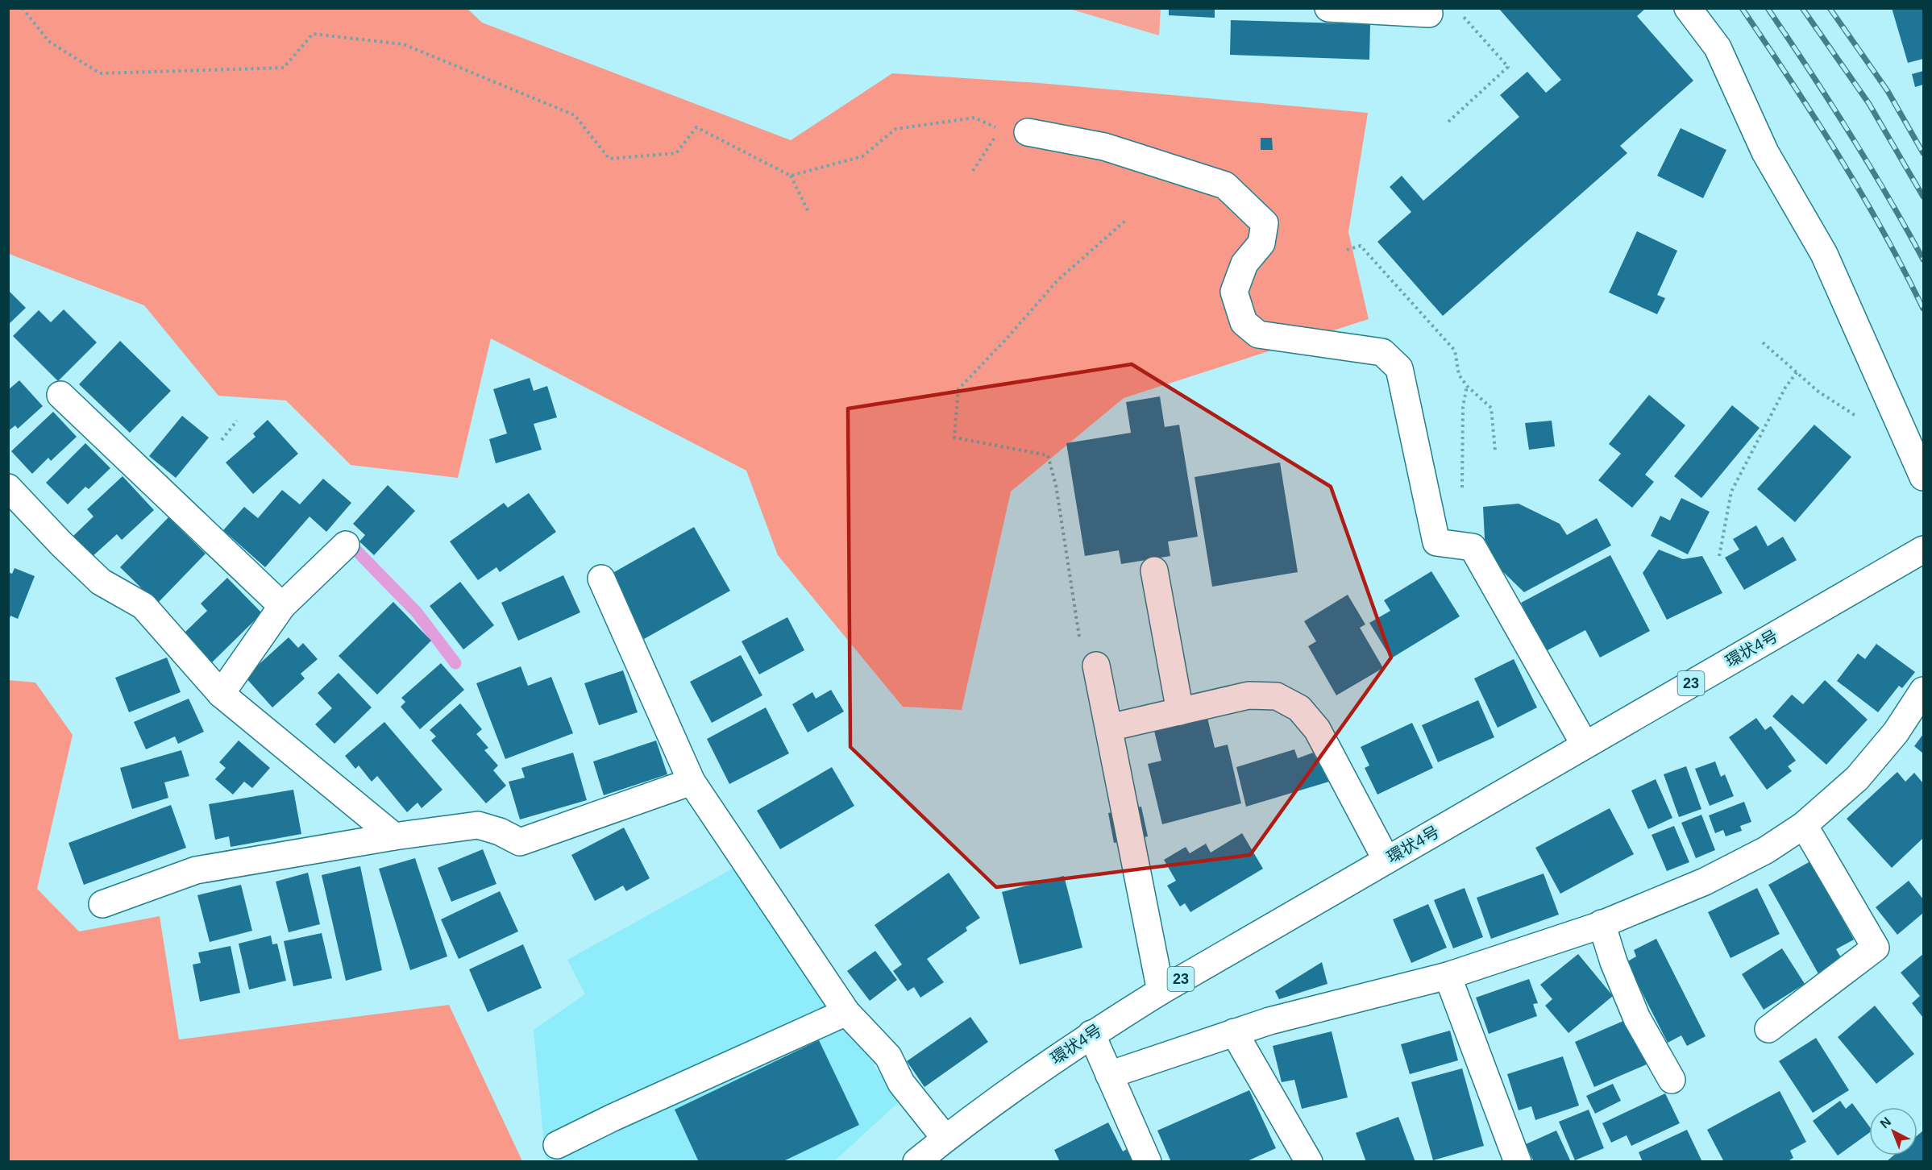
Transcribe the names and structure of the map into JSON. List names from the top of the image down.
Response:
{
  "streets": {
    "street": ["環状4号", "23"]
  },
  "north": "top left"
}
